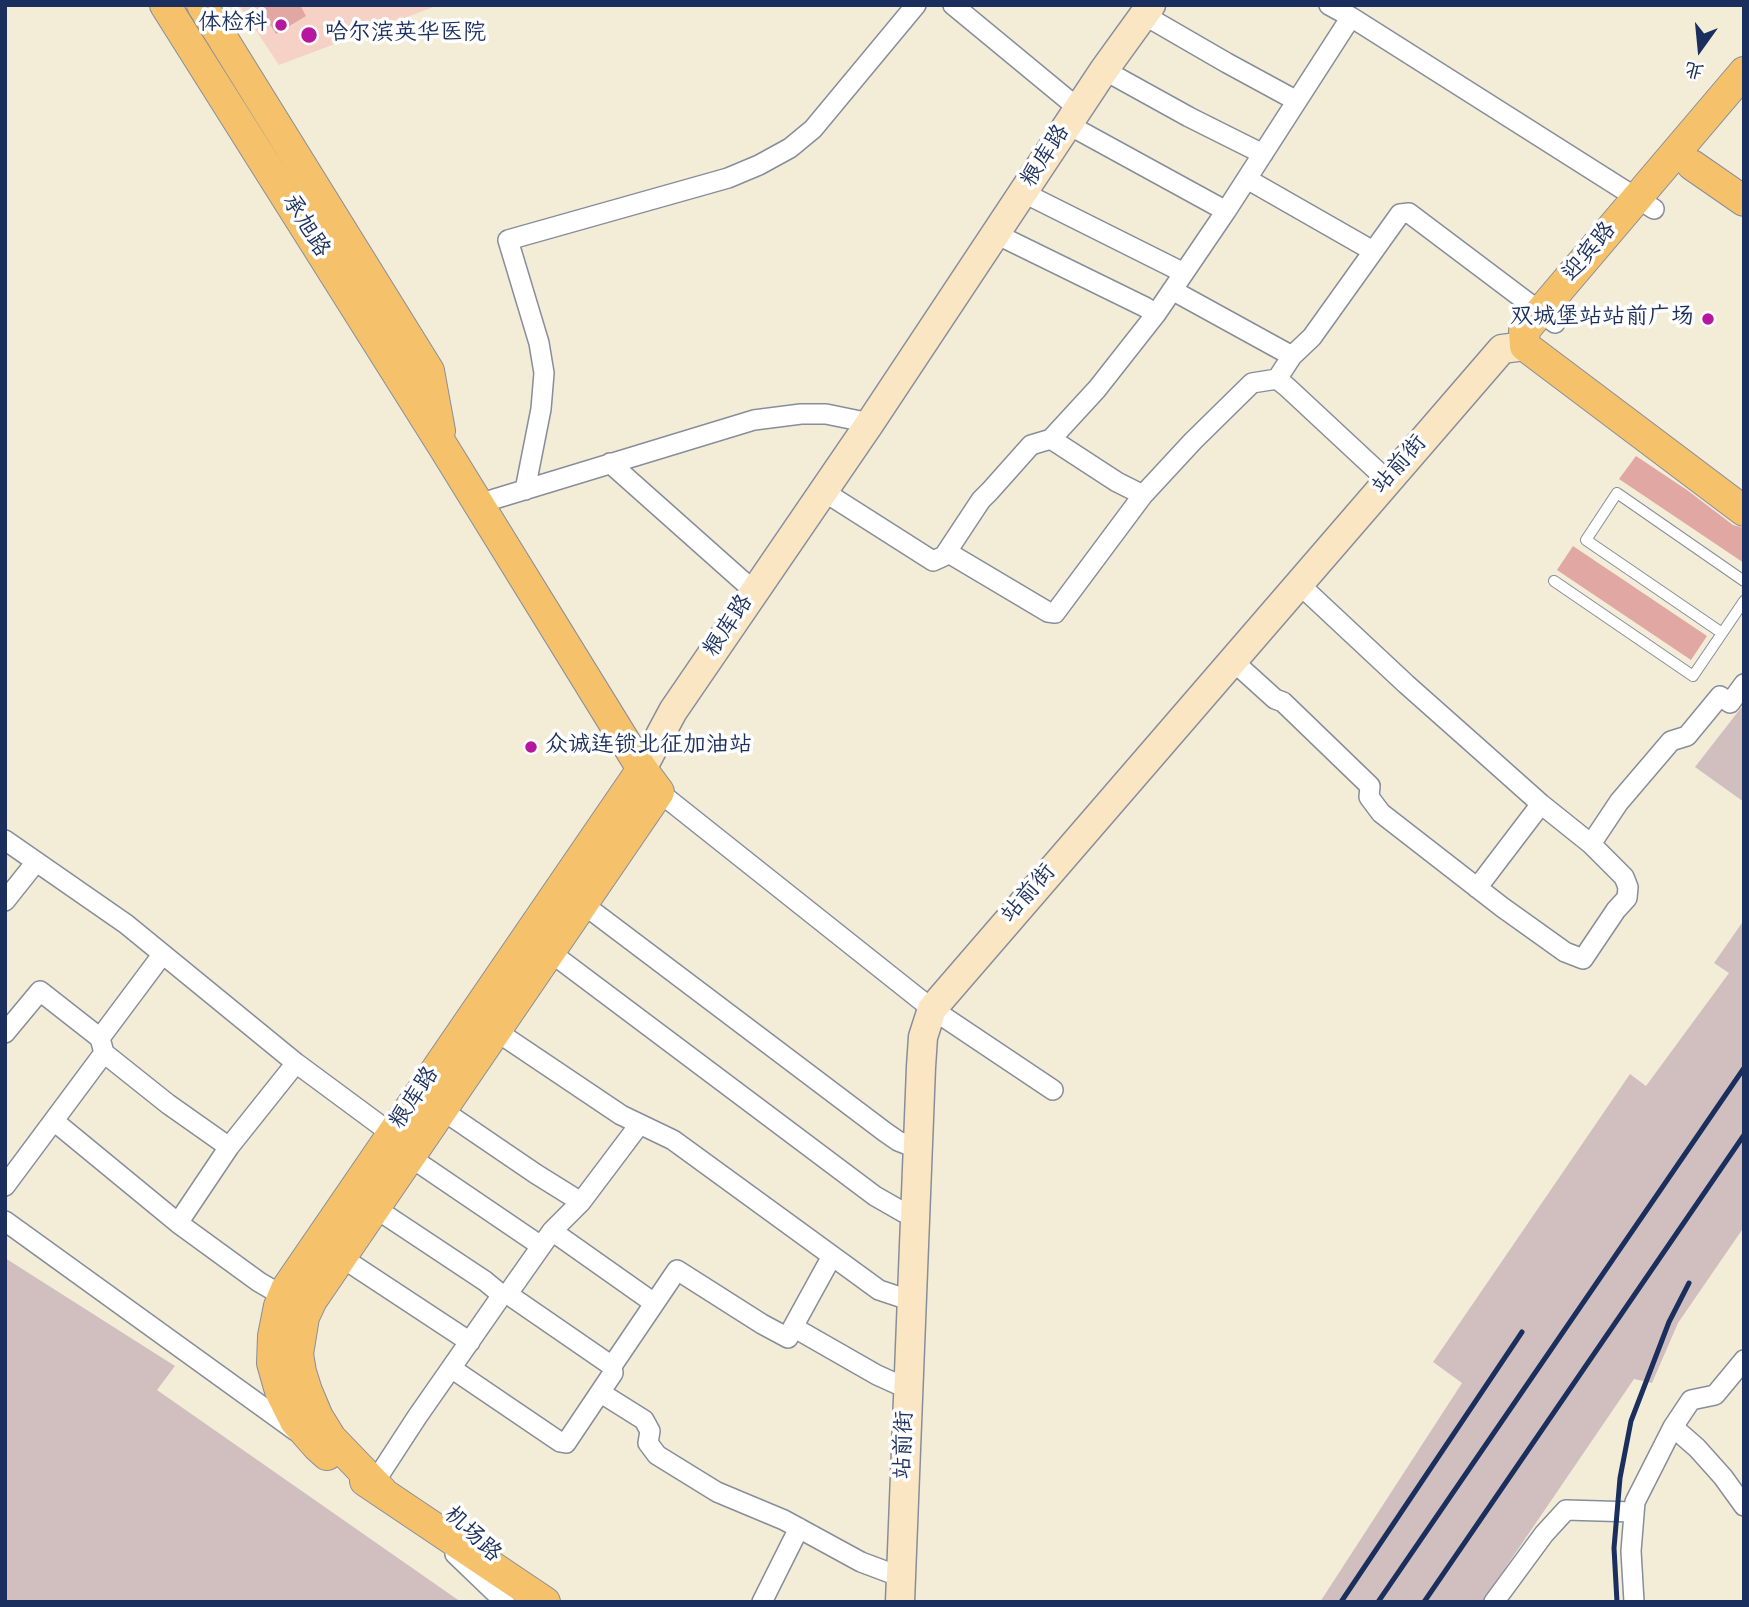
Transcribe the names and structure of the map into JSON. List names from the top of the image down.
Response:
{
  "streets": {
    "main road": ["粮库路", "承旭路", "迎宾路"],
    "street": ["站前街", "机场路"]
  },
  "crossings": [
    ["粮库路", "承旭路"],
    ["粮库路", "机场路"],
    ["迎宾路", "站前街"]
  ],
  "places": [
    "体检科",
    "哈尔滨英华医院",
    "双城堡站站前广场",
    "众诚连锁北征加油站"
  ],
  "north": "bottom"
}
